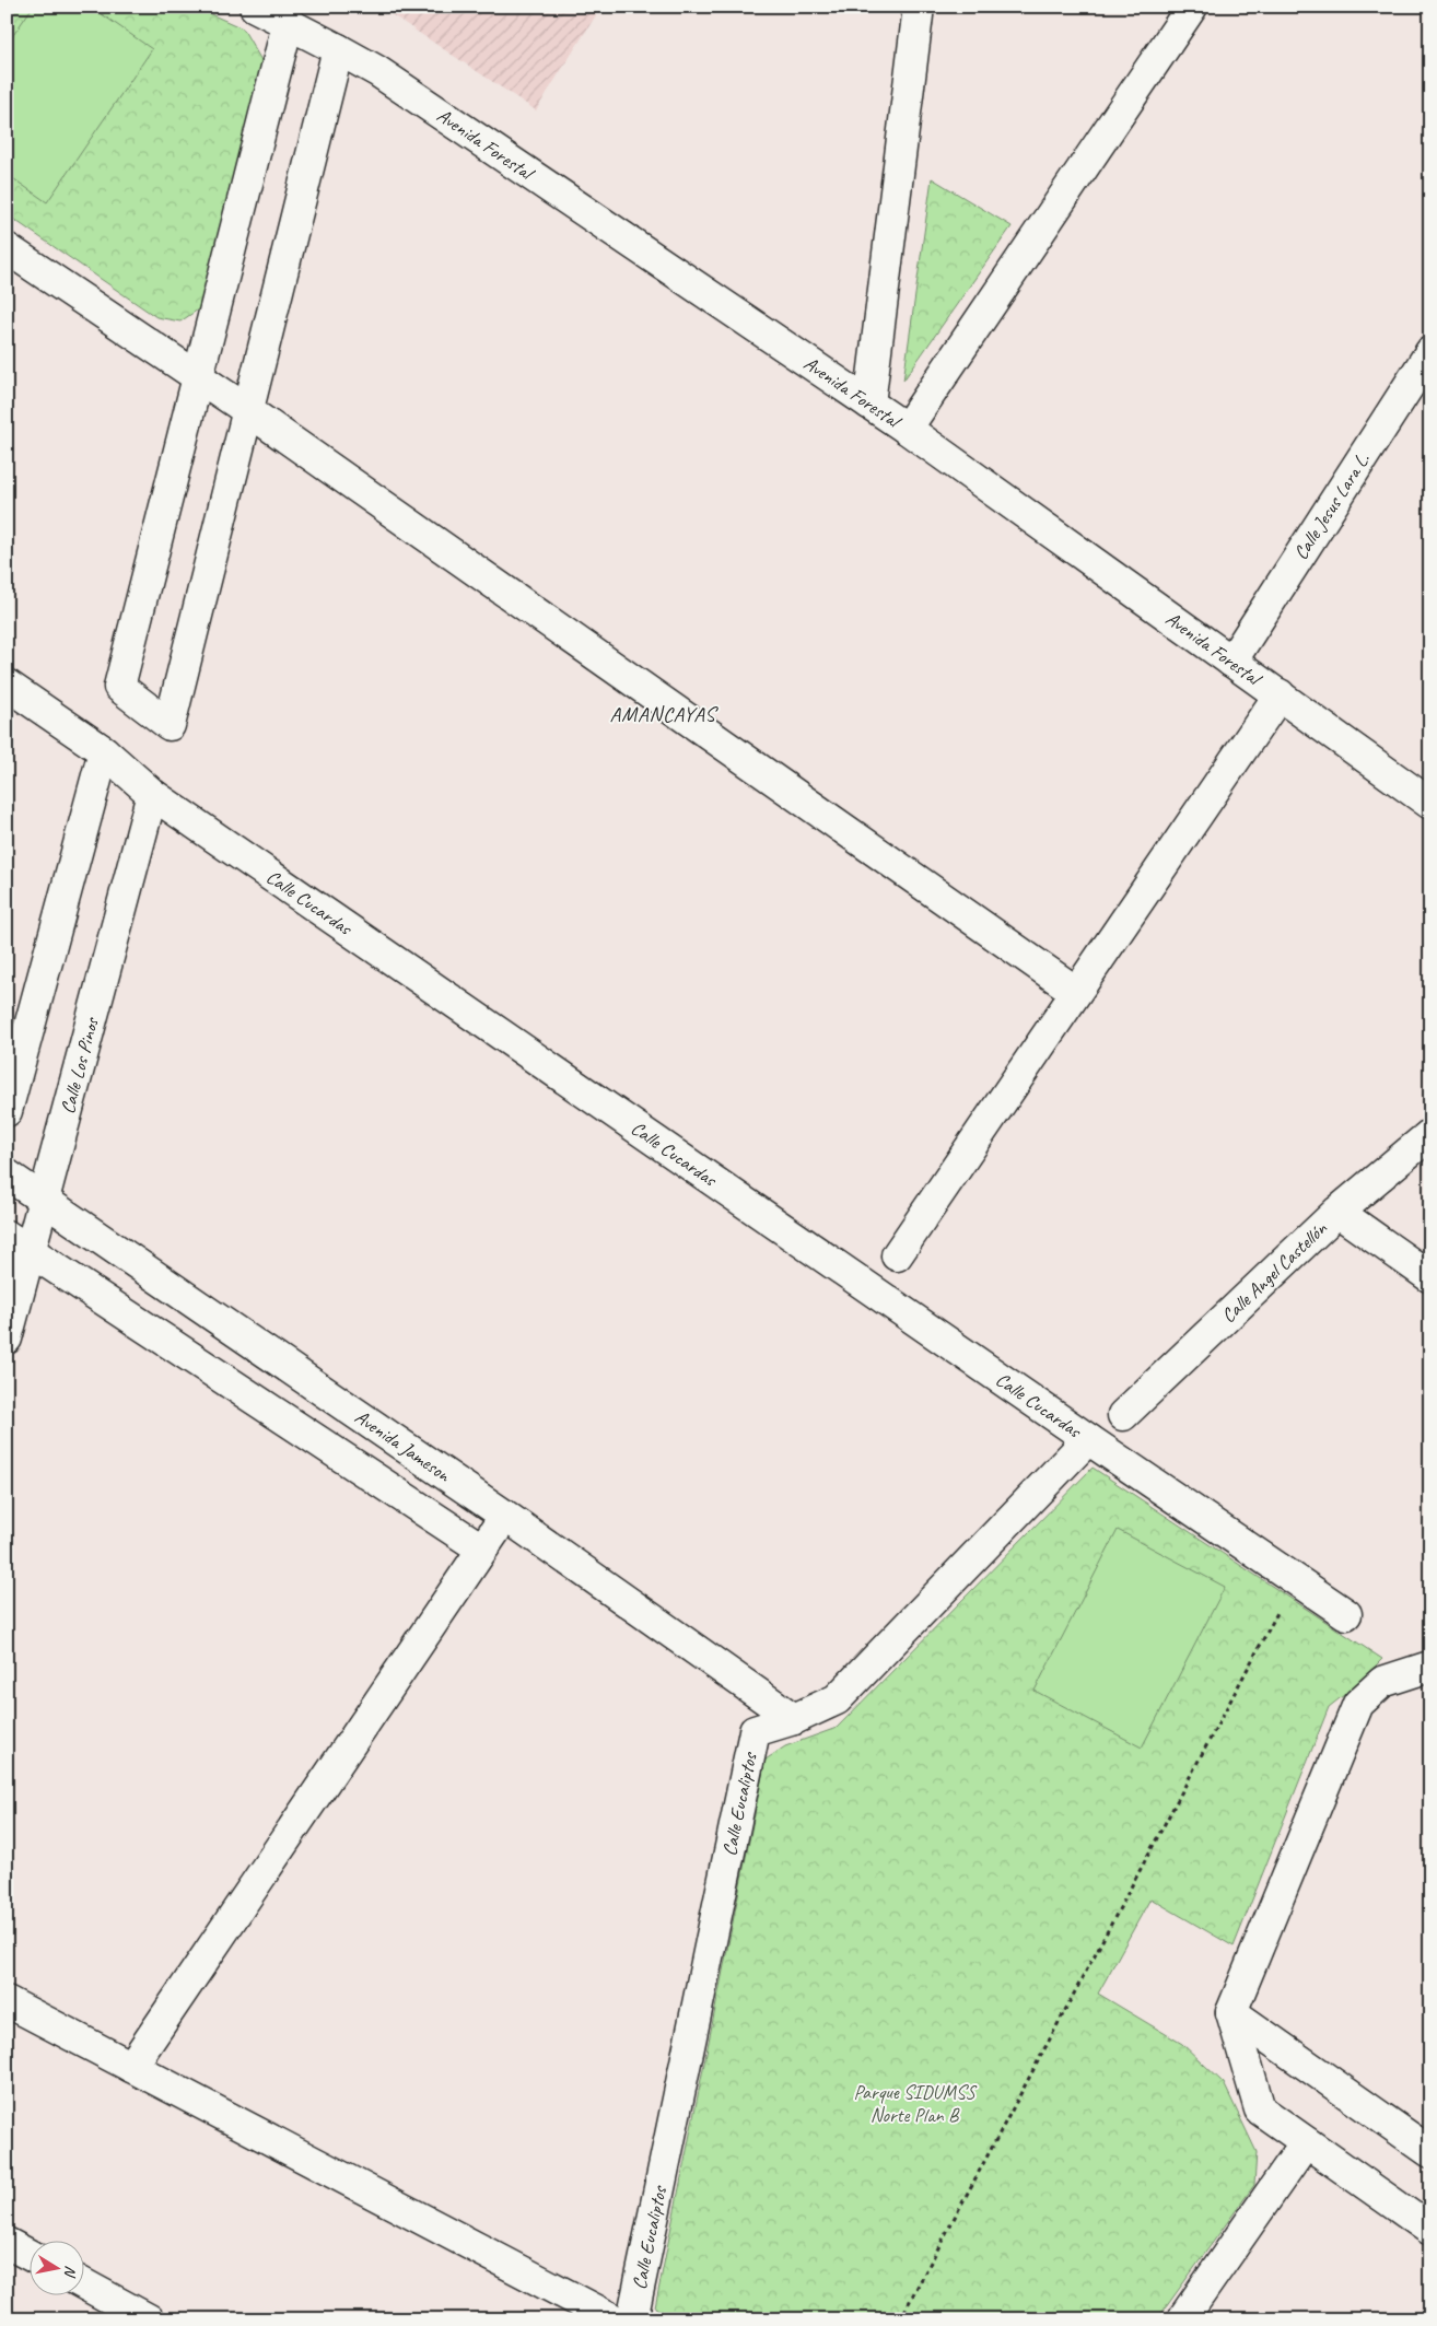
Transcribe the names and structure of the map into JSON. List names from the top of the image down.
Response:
{
  "streets": {
    "street": [
      "Avenida Forestal",
      "Calle Jesus Lara L.",
      "Calle Cucardas",
      "Calle Los Pinos",
      "Calle Angel Castellón",
      "Avenida Jameson",
      "Calle Eucaliptos"
    ]
  },
  "crossings": [
    ["Avenida Forestal", "Calle Jesus Lara L."],
    ["Calle Cucardas", "Calle Los Pinos"],
    ["Calle Cucardas", "Calle Eucaliptos"],
    ["Calle Los Pinos", "Avenida Jameson"],
    ["Avenida Jameson", "Calle Eucaliptos"]
  ],
  "districts": ["AMANCAYAS"],
  "parks": ["Parque SIDUMSS Norte Plan B"],
  "north": "right"
}
